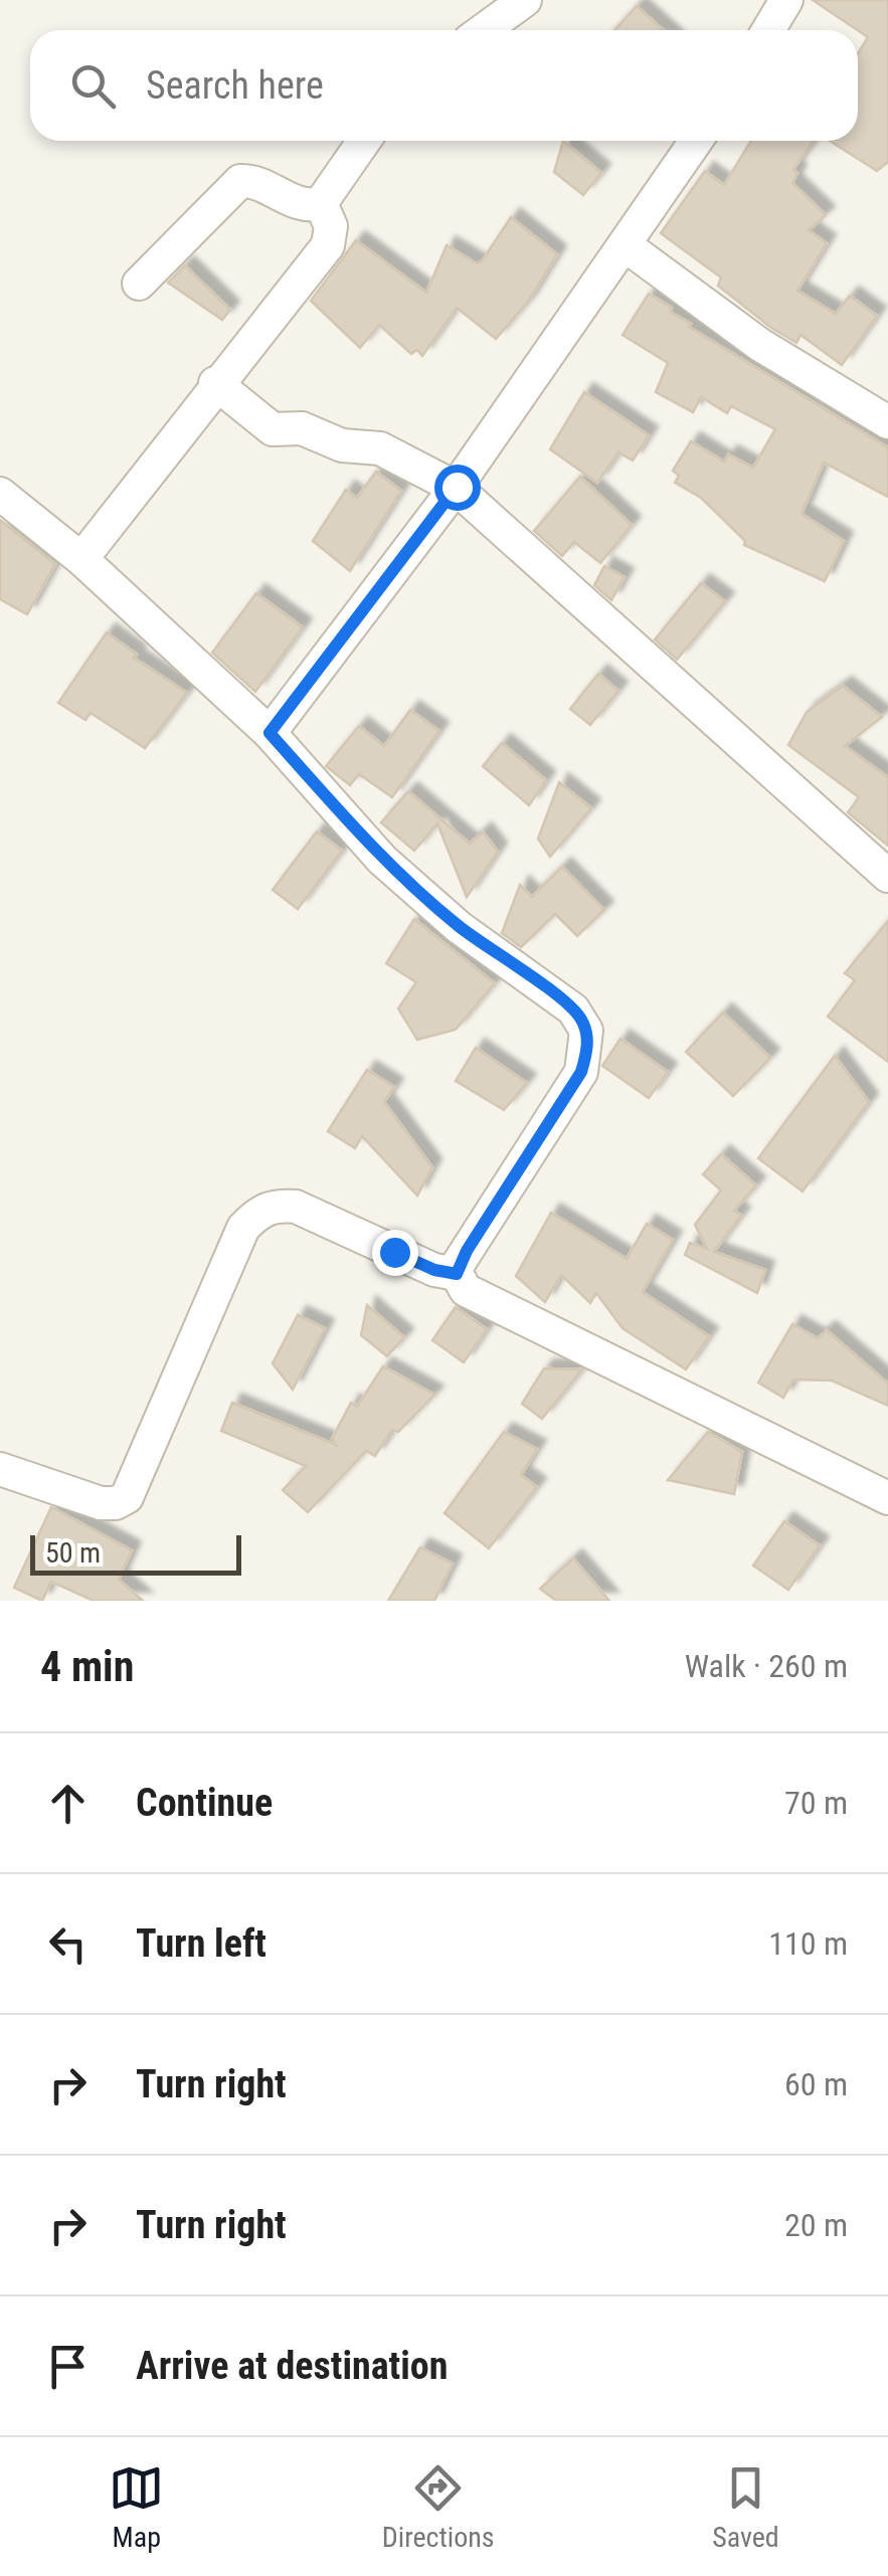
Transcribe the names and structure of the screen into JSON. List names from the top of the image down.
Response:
{
  "scale_bar": "50 m",
  "page": {
    "search": "Search here",
    "scale": "50 m",
    "heading": ["4 min", "Walk · 260 m"],
    "list": [
      ["Continue", "70 m"],
      ["Turn left", "110 m"],
      ["Turn right", "60 m"],
      ["Turn right", "20 m"],
      "Arrive at destination"
    ],
    "nav": ["Map", "Directions", "Saved"]
  }
}
